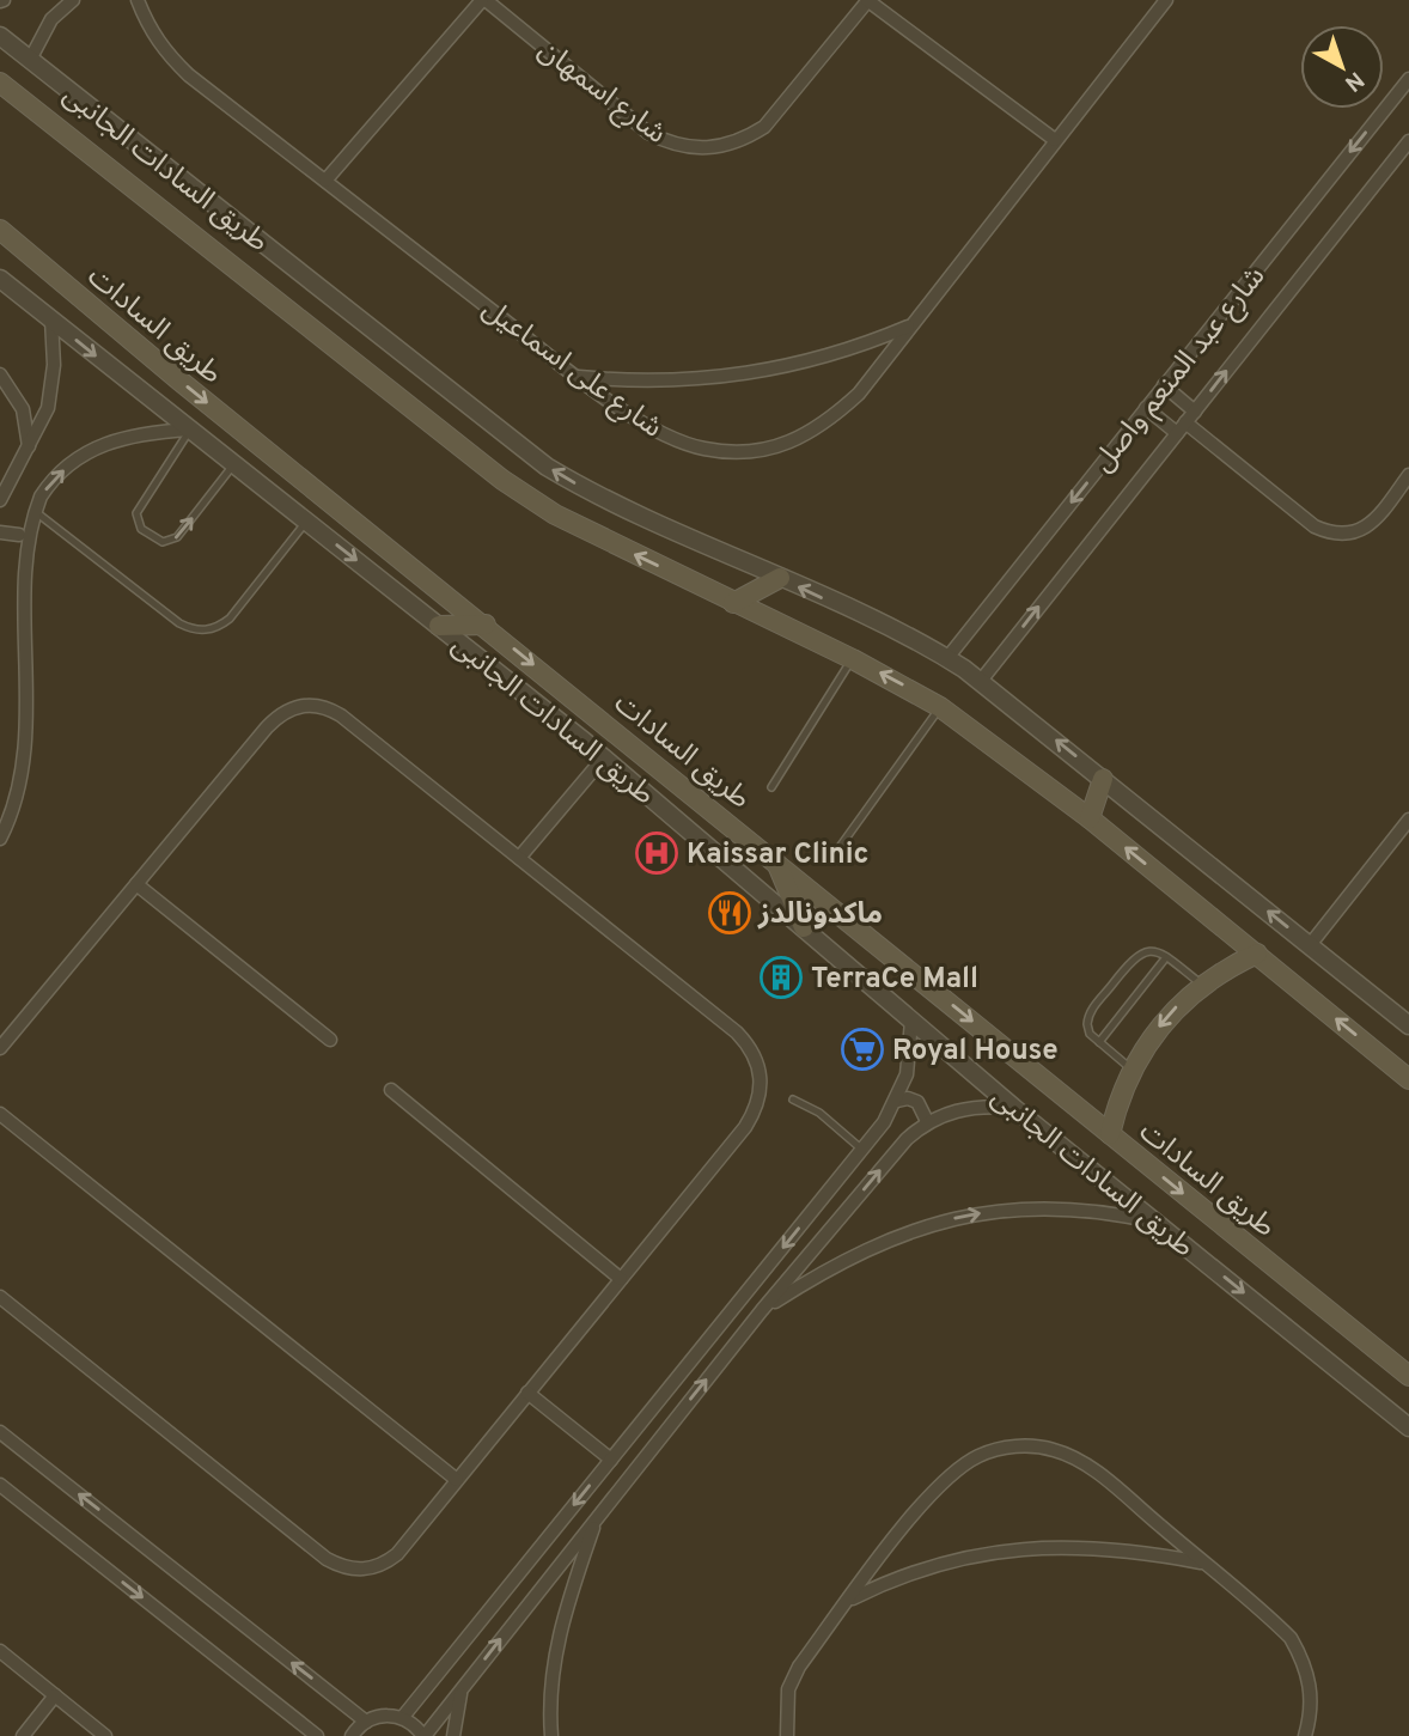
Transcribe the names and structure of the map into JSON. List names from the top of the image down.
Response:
{
  "streets": {
    "main road": ["طريق السادات"],
    "street": [
      "شارع اسمهان",
      "طريق السادات الجانبى",
      "شارع على اسماعيل",
      "شارع عبد المنعم واصل"
    ]
  },
  "crossings": [
    ["طريق السادات الجانبى", "شارع عبد المنعم واصل"]
  ],
  "places": {
    "hospital": ["Kaissar Clinic"],
    "restaurant": ["ماكدونالدز"],
    "building": ["TerraCe Mall"],
    "supermarket": ["Royal House"]
  },
  "north": "bottom right"
}
